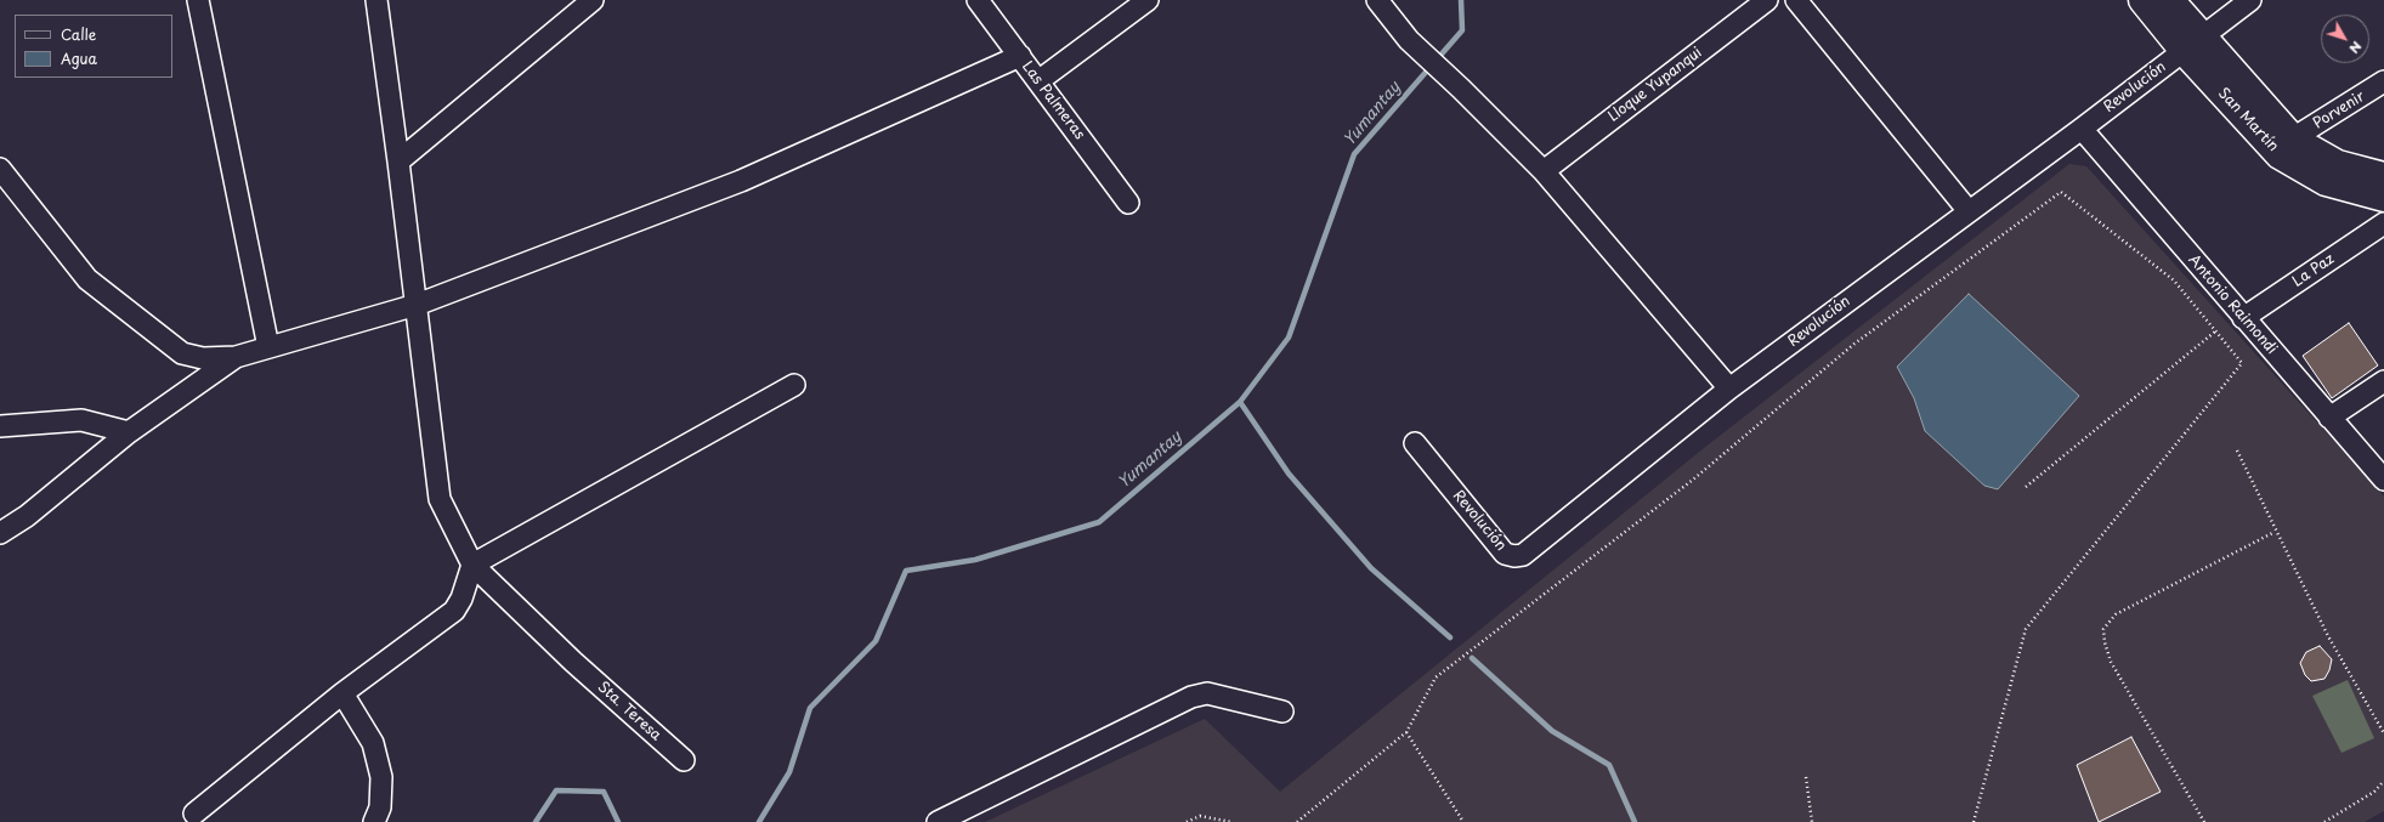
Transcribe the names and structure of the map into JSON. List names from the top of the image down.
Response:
{
  "streets": {
    "main road": ["San Martín"],
    "street": [
      "Lloque Yupanqui",
      "Revolución",
      "Las Palmeras",
      "Porvenir",
      "La Paz",
      "Antonio Raimondi",
      "Sta. Teresa"
    ]
  },
  "crossings": [
    ["Revolución", "San Martín"],
    ["Revolución", "Antonio Raimondi"],
    ["Porvenir", "San Martín"],
    ["La Paz", "Antonio Raimondi"]
  ],
  "water": ["Yumantay"],
  "legend": ["Calle", "Agua"],
  "north": "bottom right"
}
